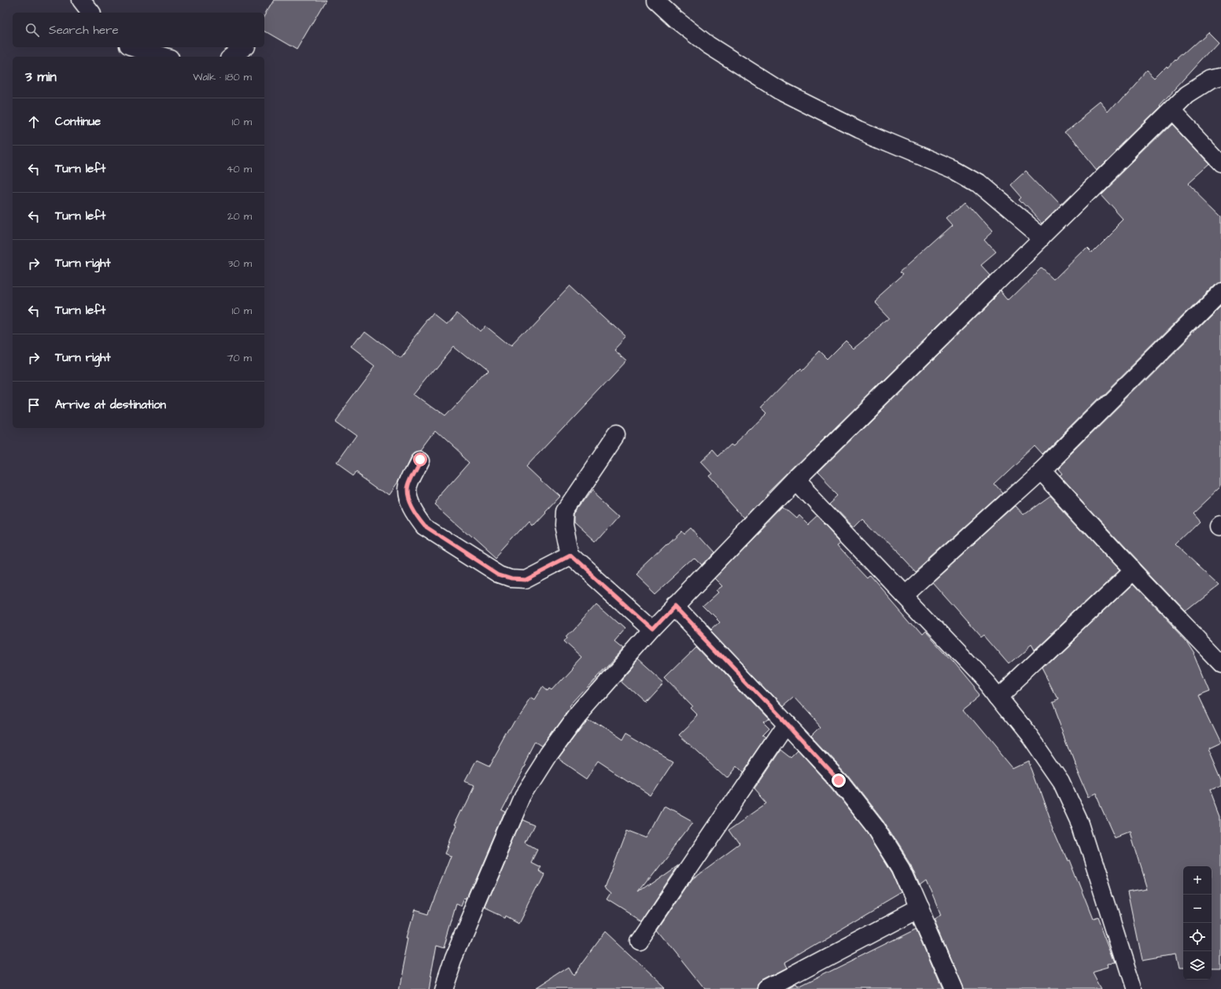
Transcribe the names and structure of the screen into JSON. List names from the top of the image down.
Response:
{
  "page": {
    "search": "Search here",
    "heading": ["3 min", "Walk · 180 m"],
    "list": [
      ["Continue", "10 m"],
      ["Turn left", "40 m"],
      ["Turn left", "20 m"],
      ["Turn right", "30 m"],
      ["Turn left", "10 m"],
      ["Turn right", "70 m"],
      "Arrive at destination"
    ],
    "map_buttons": ["+", "−"]
  }
}
